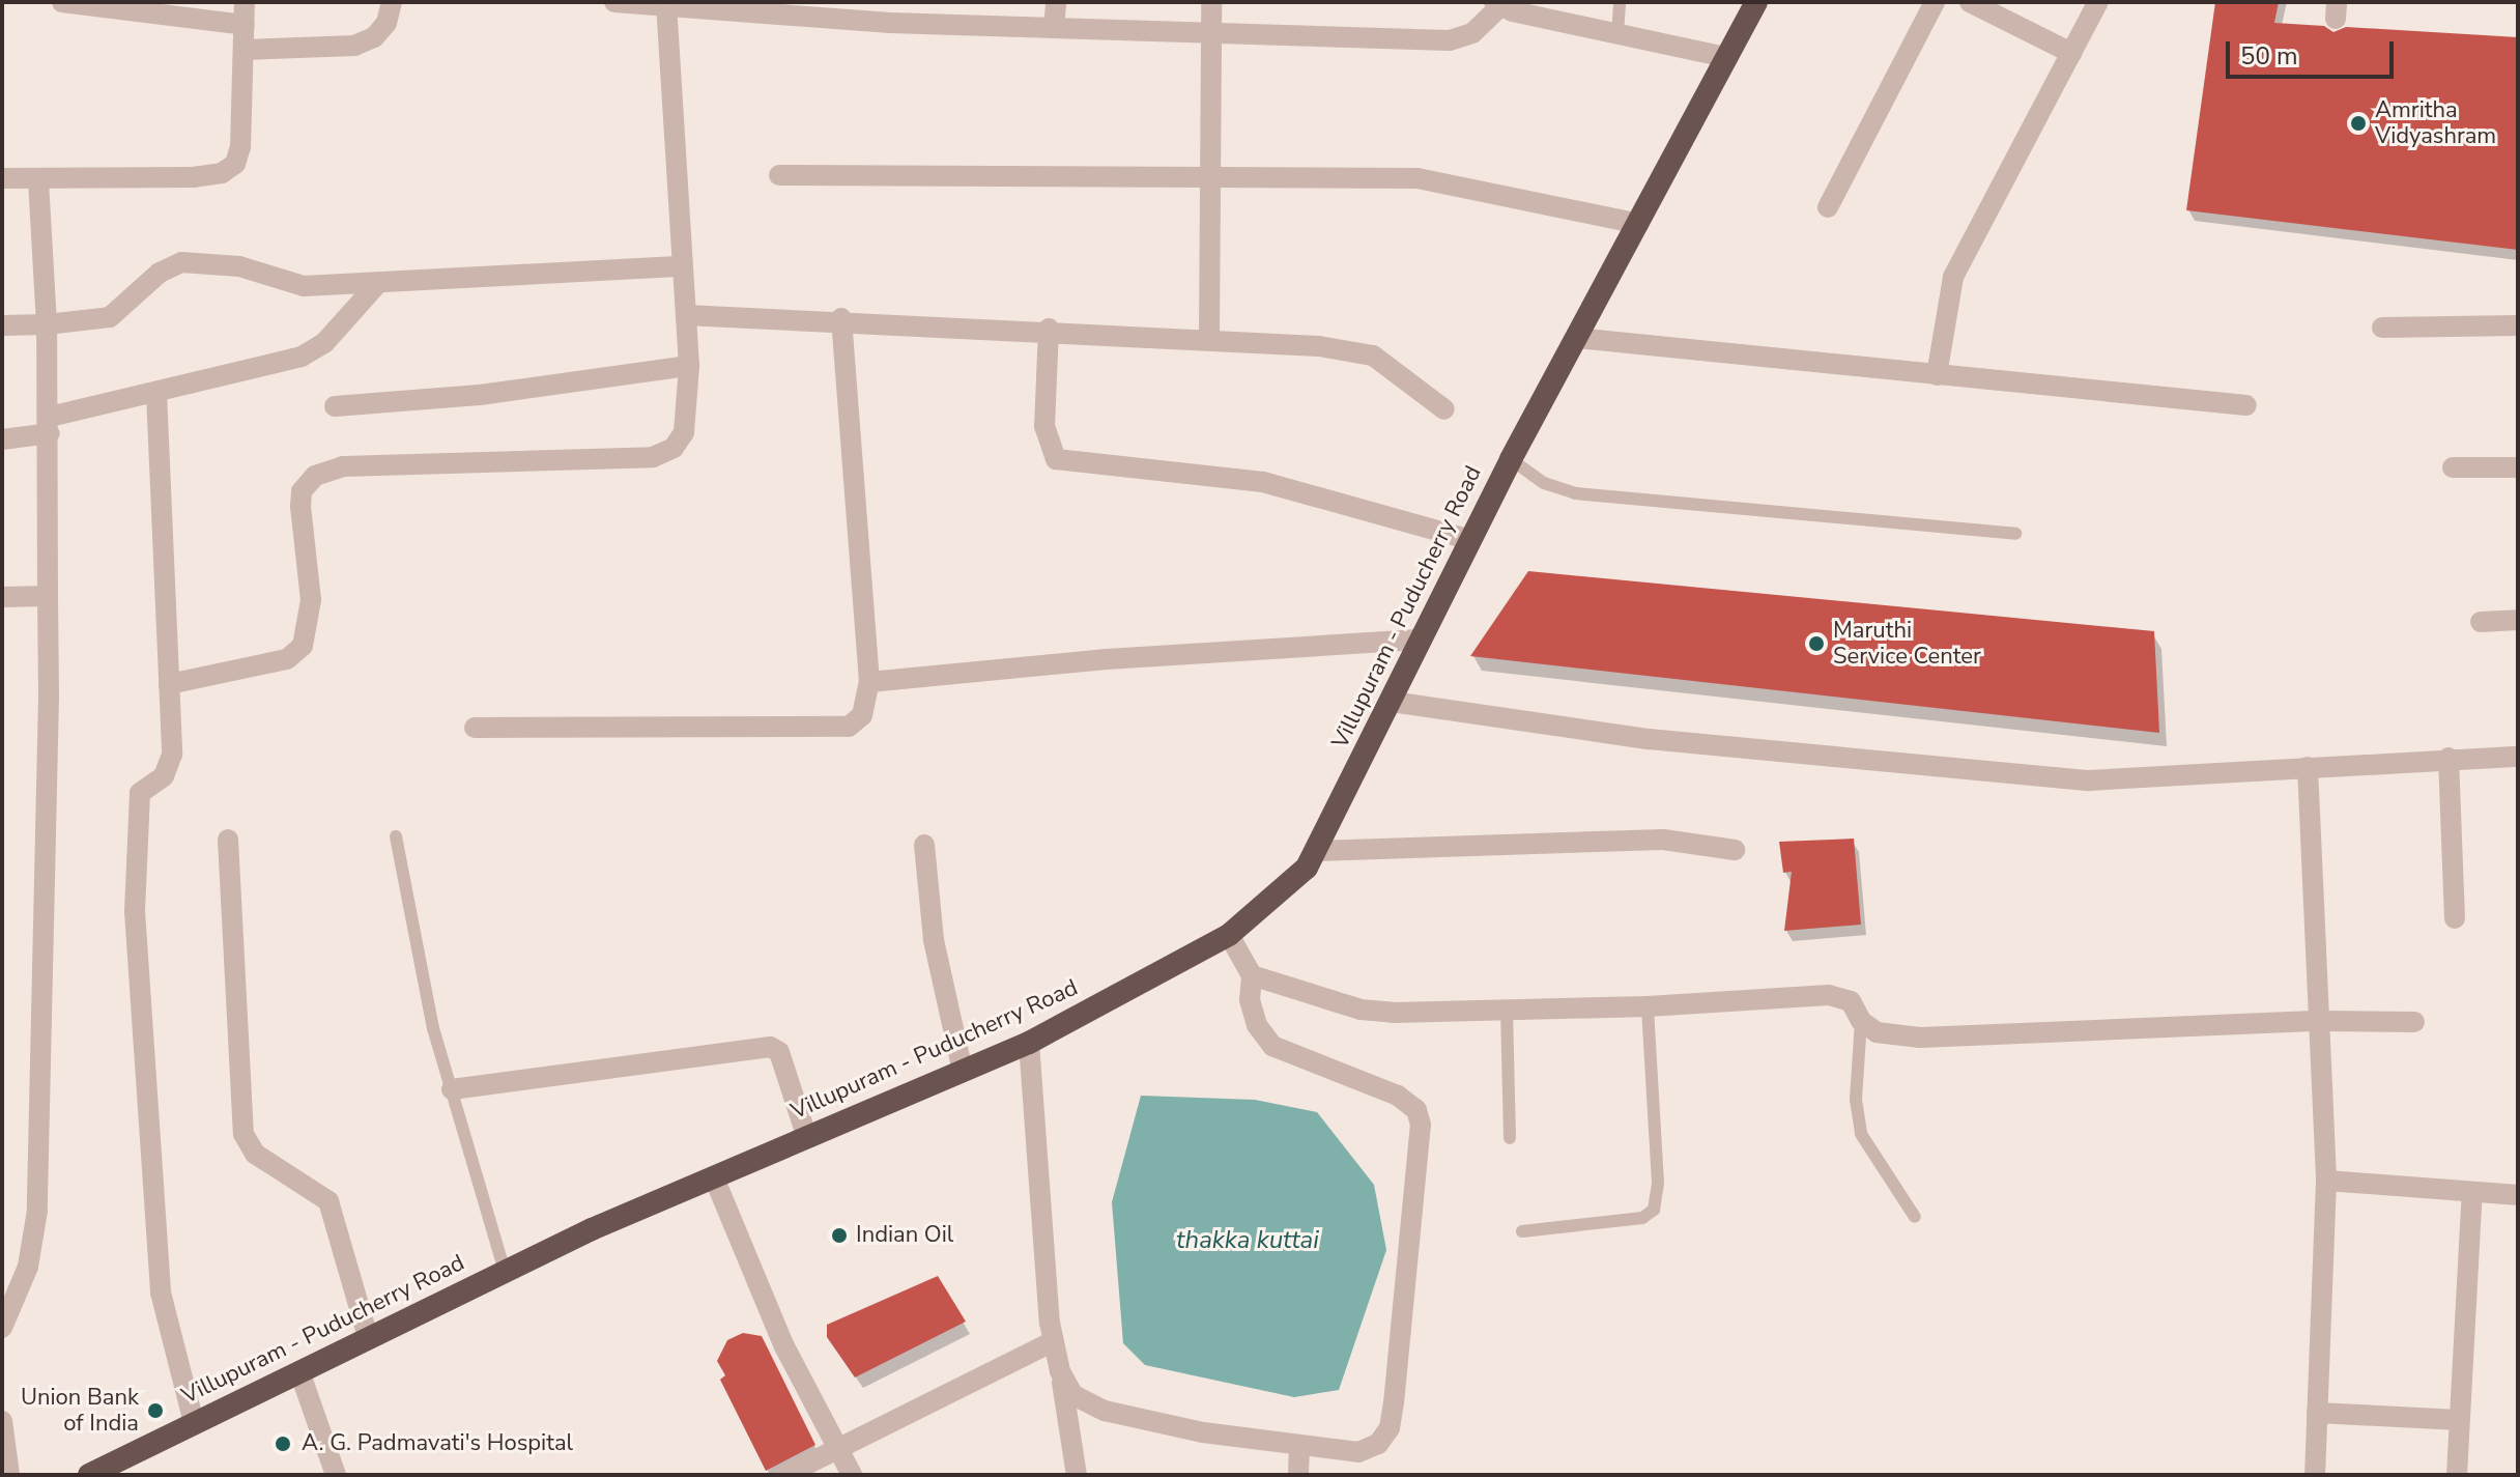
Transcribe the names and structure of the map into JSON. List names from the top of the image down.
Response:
{
  "streets": {
    "highway": ["Villupuram - Puducherry Road"]
  },
  "water": ["thakka kuttai"],
  "places": [
    "Amritha Vidyashram",
    "Maruthi Service Center",
    "Indian Oil",
    "Union Bank of India",
    "A. G. Padmavati's Hospital"
  ],
  "scale_bar": "50 m"
}
